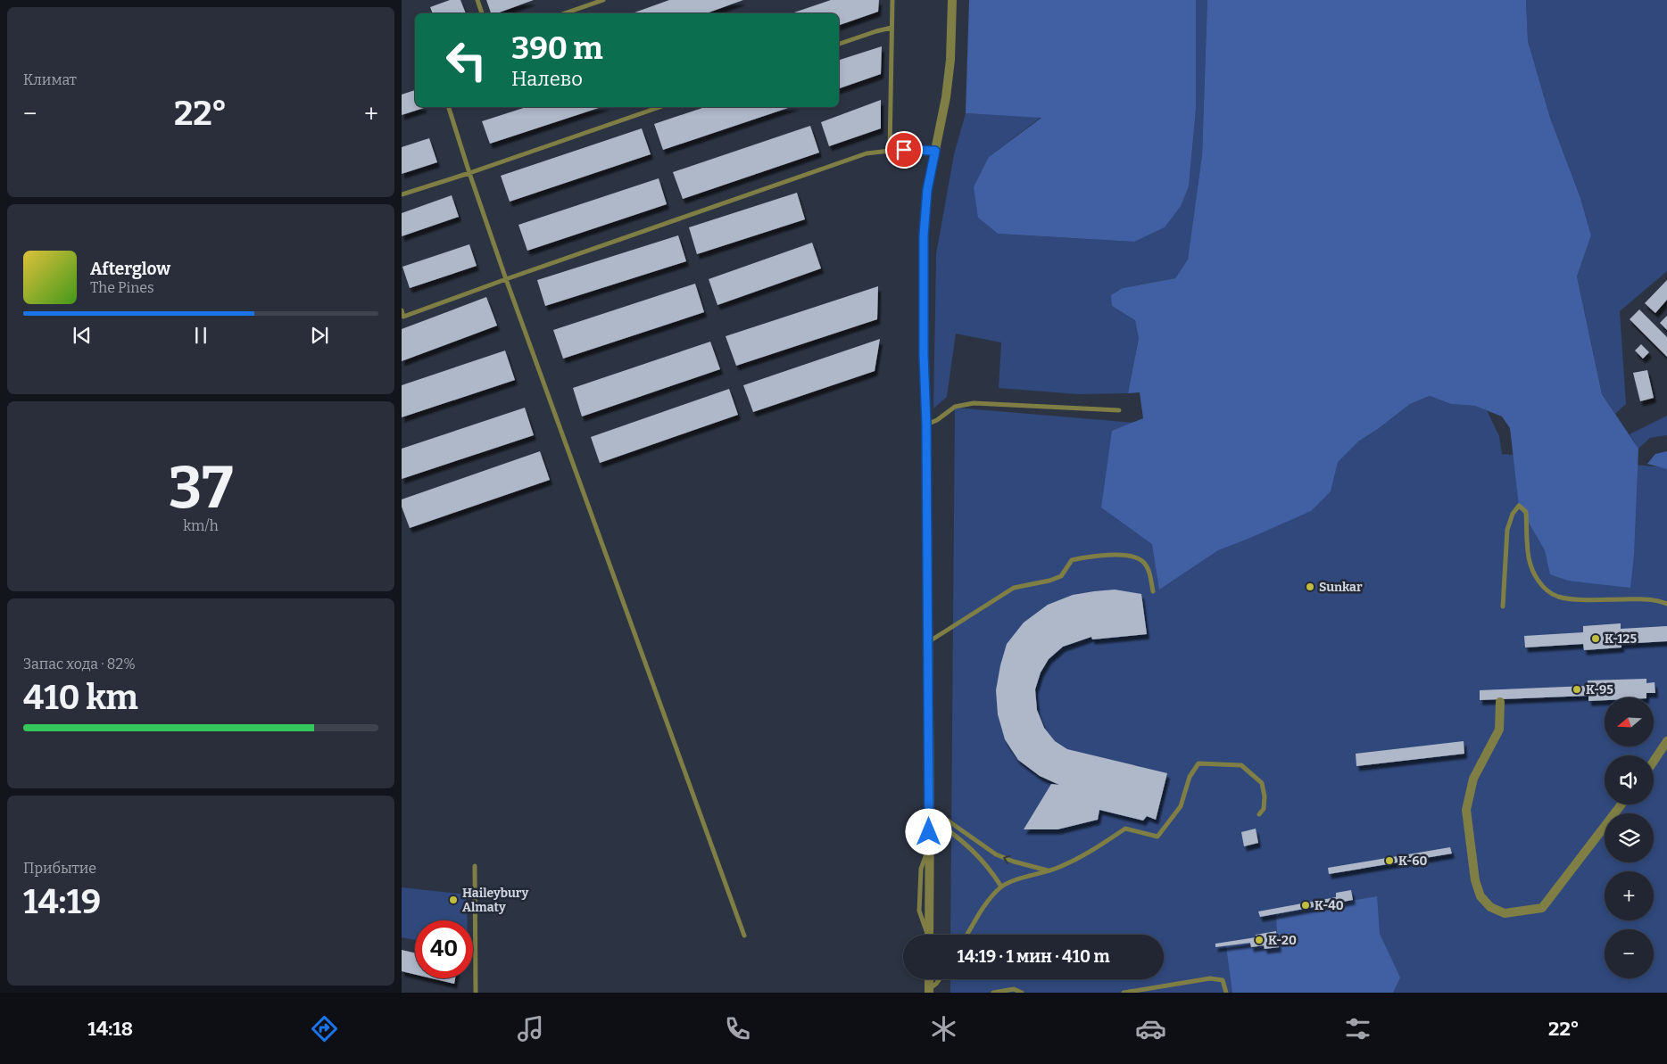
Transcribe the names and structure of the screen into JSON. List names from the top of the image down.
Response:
{
  "places": [
    "Sunkar",
    "K-125",
    "K-95",
    "K-60",
    "Haileybury Almaty",
    "K-40",
    "K-20"
  ],
  "north": "left",
  "page": {
    "tile": [
      "Климат",
      ["37", "km/h"],
      ["Запас хода · 82%", "410 km"],
      ["Прибытие", "14:19"]
    ],
    "turn": ["390 m", "Налево"],
    "heat": ["−", "22°", "+"],
    "song": ["Afterglow", "The Pines"],
    "map_buttons": ["+", "−"],
    "limit": "40",
    "trip": "14:19 · 1 мин · 410 m",
    "tabs": ["14:18", "22°"]
  }
}
